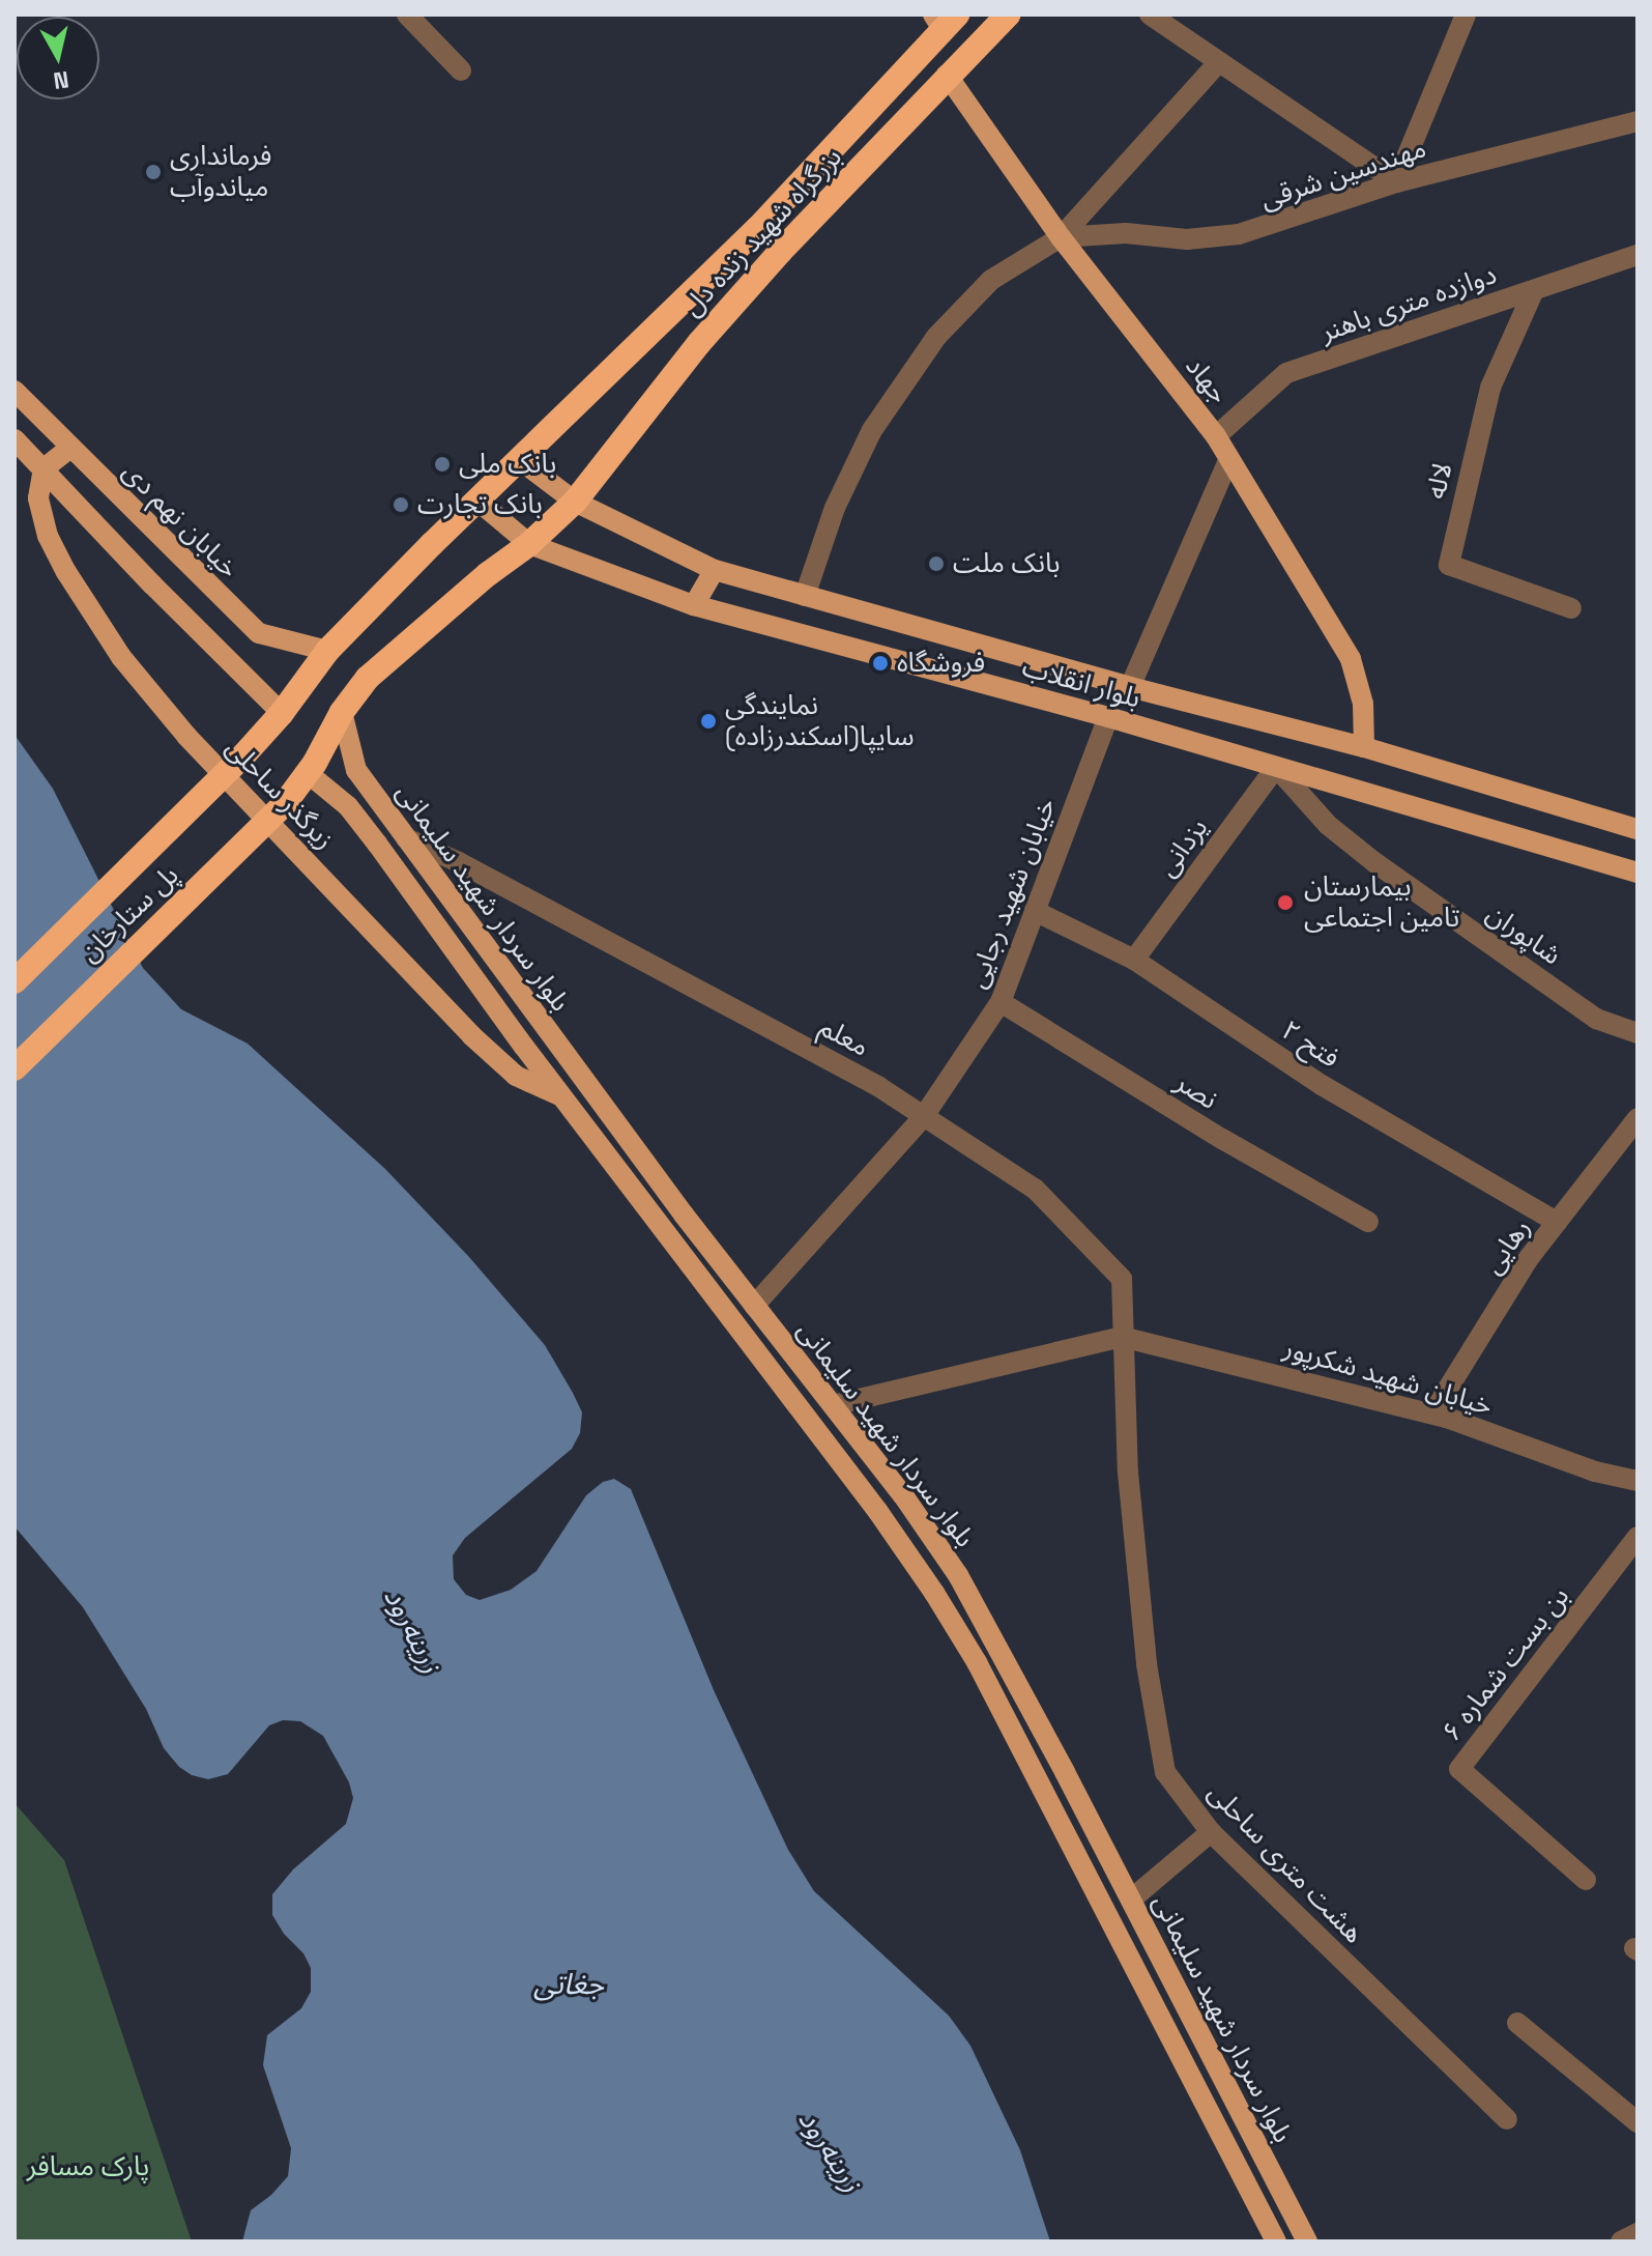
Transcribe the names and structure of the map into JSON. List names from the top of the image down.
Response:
{
  "streets": {
    "highway": ["بزرگراه شهید زنده دل", "پل ستارخان"],
    "main road": [
      "جهاد",
      "خیابان نهم دی",
      "بلوار انقلاب",
      "زیرگذر ساحلی",
      "بلوار سردار شهید سلیمانی"
    ],
    "street": [
      "مهندسین شرقی",
      "دوازده متری باهنر",
      "لاله",
      "یزدانی",
      "خیابان شهید رجایی",
      "شاپوران",
      "معلم",
      "فتح ۲",
      "نصر",
      "رهایی",
      "خیابان شهید شکرپور",
      "بن بست شماره ۶",
      "هشت متری ساحلی"
    ]
  },
  "crossings": [
    ["مهندسین شرقی", "جهاد"],
    ["بزرگراه شهید زنده دل", "جهاد"],
    ["بزرگراه شهید زنده دل", "خیابان نهم دی"],
    ["بزرگراه شهید زنده دل", "بلوار انقلاب"],
    ["بزرگراه شهید زنده دل", "پل ستارخان"],
    ["دوازده متری باهنر", "جهاد"],
    ["دوازده متری باهنر", "لاله"],
    ["جهاد", "بلوار انقلاب"],
    ["خیابان نهم دی", "پل ستارخان"],
    ["بلوار انقلاب", "یزدانی"],
    ["بلوار انقلاب", "خیابان شهید رجایی"],
    ["بلوار انقلاب", "شاپوران"],
    ["زیرگذر ساحلی", "بلوار سردار شهید سلیمانی"],
    ["یزدانی", "شاپوران"],
    ["یزدانی", "فتح ۲"],
    ["خیابان شهید رجایی", "بلوار سردار شهید سلیمانی"],
    ["خیابان شهید رجایی", "معلم"],
    ["خیابان شهید رجایی", "فتح ۲"],
    ["خیابان شهید رجایی", "نصر"],
    ["بلوار سردار شهید سلیمانی", "پل ستارخان"],
    ["بلوار سردار شهید سلیمانی", "معلم"],
    ["معلم", "خیابان شهید شکرپور"],
    ["معلم", "هشت متری ساحلی"],
    ["فتح ۲", "رهایی"],
    ["رهایی", "خیابان شهید شکرپور"],
    ["خیابان شهید شکرپور", "هشت متری ساحلی"]
  ],
  "water": ["زرینه‌رود", "جغاتی"],
  "parks": ["پارک مسافر"],
  "places": [
    "فرمانداری میاندوآب",
    "بانک ملی",
    "بانک تجارت",
    "بانک ملت",
    "فروشگاه",
    "نمایندگی سایپا(اسکندرزاده)",
    "بیمارستان تامین اجتماعی"
  ],
  "north": "bottom"
}
